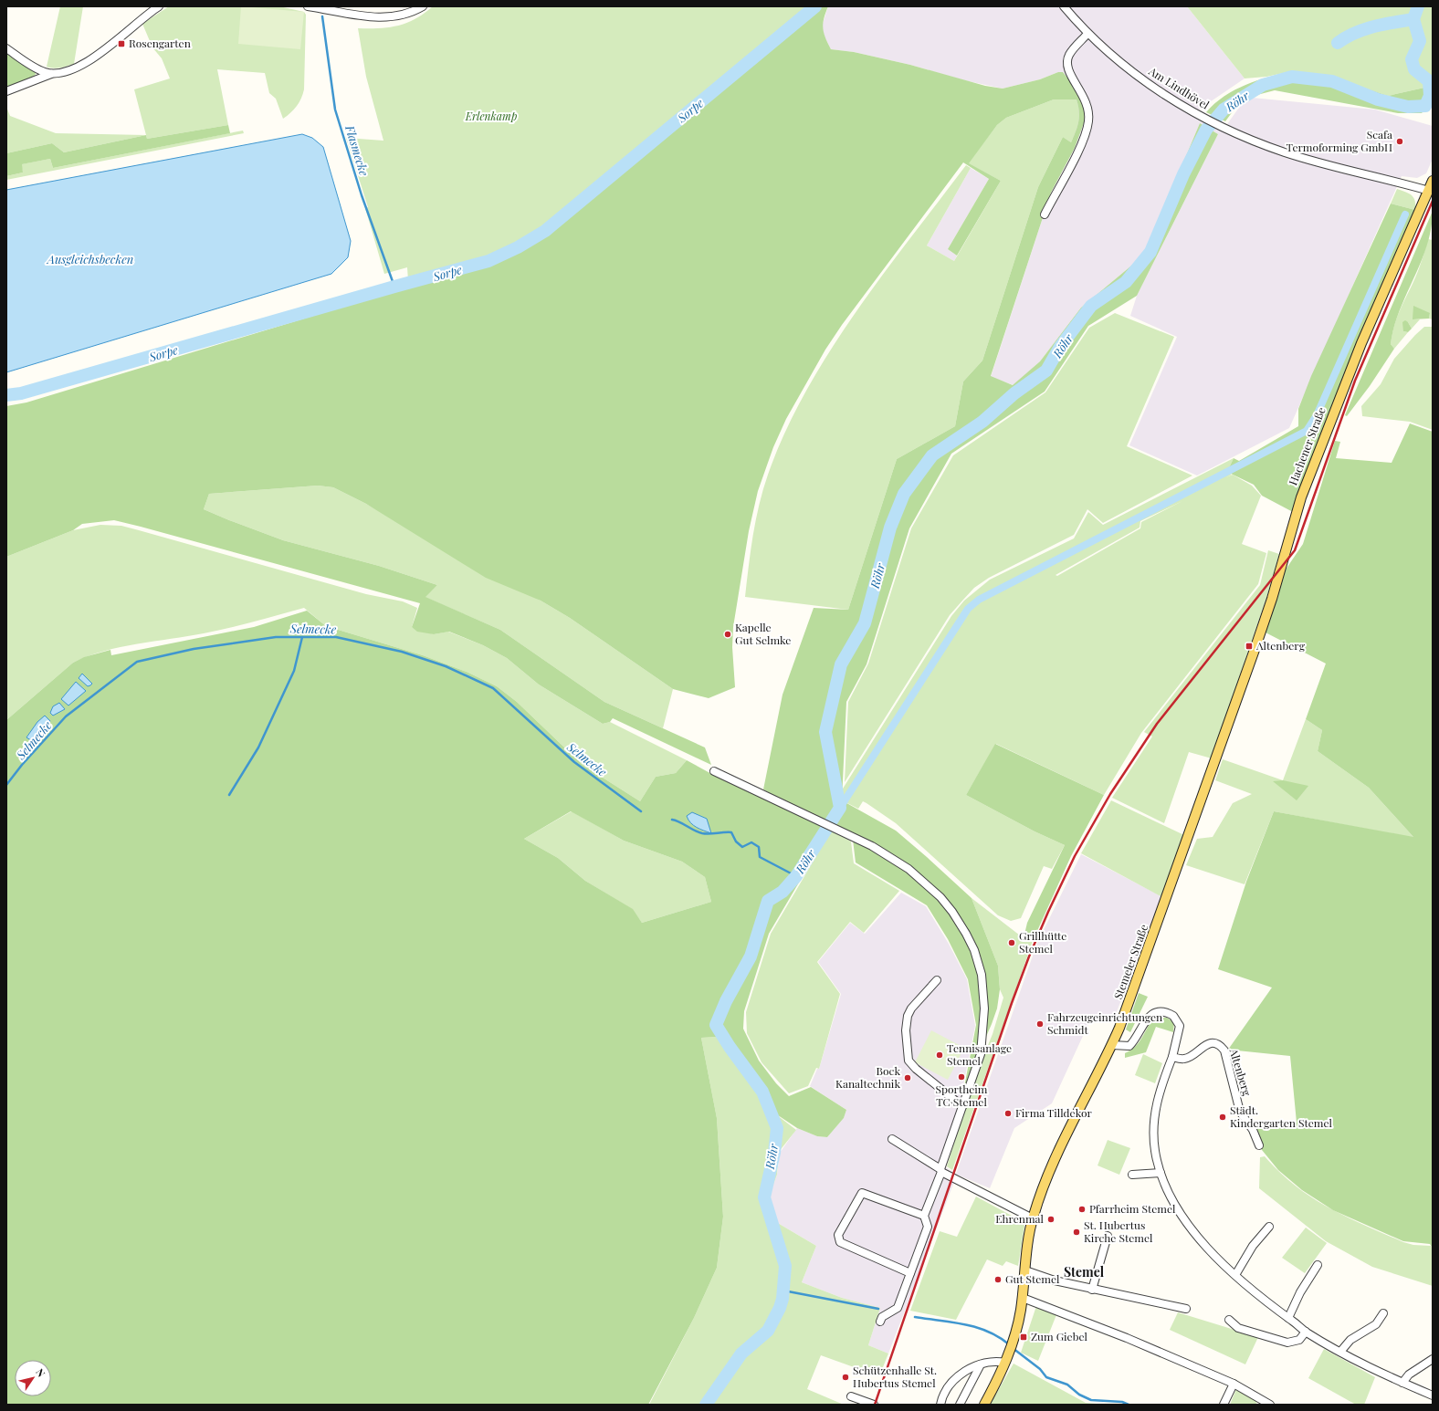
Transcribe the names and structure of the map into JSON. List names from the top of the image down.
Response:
{
  "streets": {
    "main road": ["Hachener Straße", "Stemeler Straße"],
    "street": ["Am Lindhövel", "Altenberg"]
  },
  "crossings": [
    ["Am Lindhövel", "Hachener Straße"],
    ["Hachener Straße", "Stemeler Straße"]
  ],
  "districts": ["Stemel"],
  "water": [
    "Röhr",
    "Sorpe",
    "Flasmecke",
    "Ausgleichsbecken",
    "Selmecke"
  ],
  "parks": ["Erlenkamp"],
  "places": {
    "transit": ["Rosengarten", "Altenberg", "Zum Giebel"],
    "other": [
      "Scafa Termoforming GmbH",
      "Kapelle Gut Selmke",
      "Grillhütte Stemel",
      "Fahrzeugeinrichtungen Schmidt",
      "Tennisanlage Stemel",
      "Sportheim TC Stemel",
      "Bock Kanaltechnik",
      "Firma Tilldekor",
      "Städt. Kindergarten Stemel",
      "Pfarrheim Stemel",
      "Ehrenmal",
      "St. Hubertus Kirche Stemel",
      "Gut Stemel",
      "Schützenhalle St. Hubertus Stemel"
    ]
  },
  "north": "top right"
}
